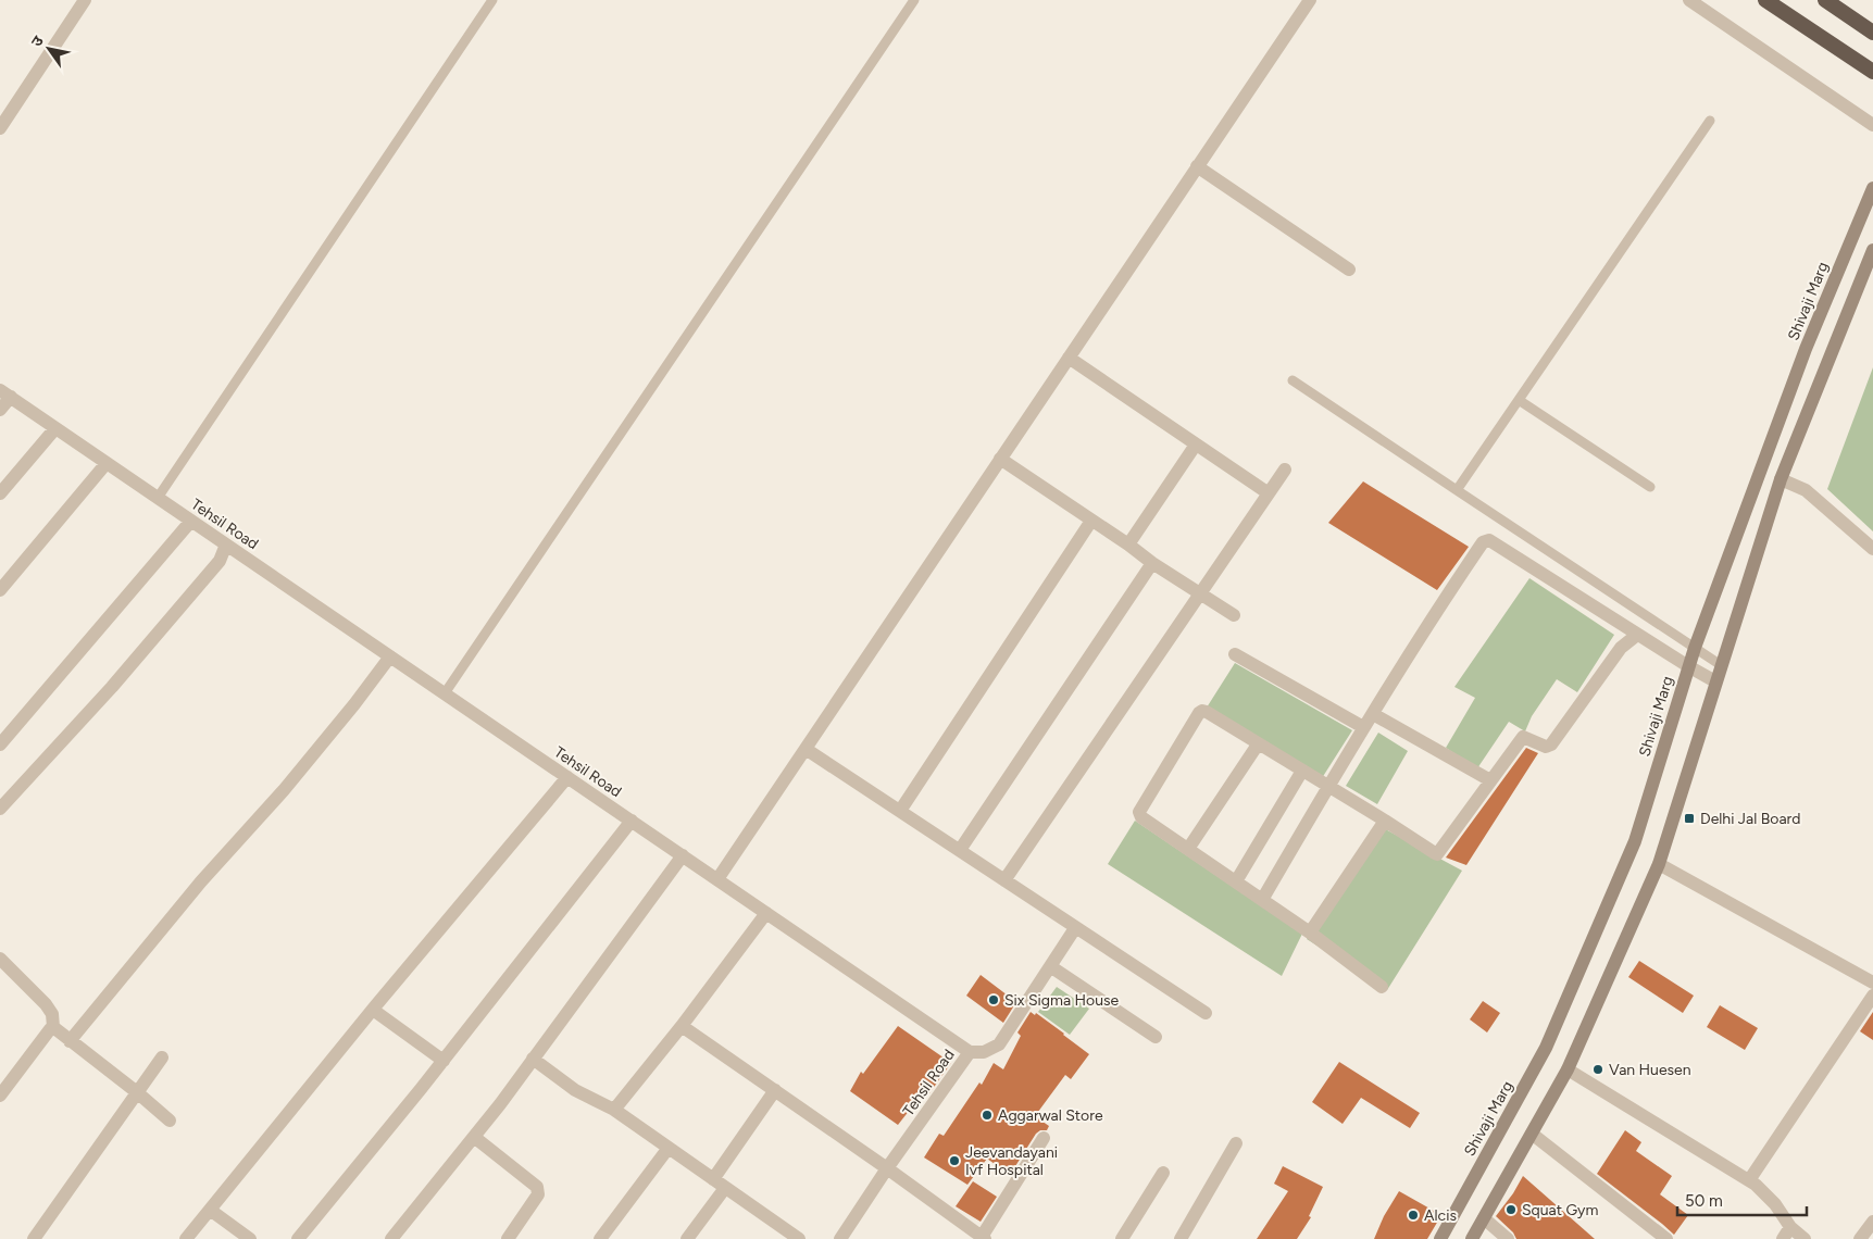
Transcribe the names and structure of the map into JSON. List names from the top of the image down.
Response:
{
  "streets": {
    "main road": ["Shivaji Marg"],
    "street": ["Tehsil Road"]
  },
  "places": {
    "transit": ["Delhi Jal Board"],
    "other": [
      "Six Sigma House",
      "Van Huesen",
      "Aggarwal Store",
      "Jeevandayani Ivf Hospital",
      "Squat Gym",
      "Alcis"
    ]
  },
  "scale_bar": "50 m",
  "north": "top left"
}
